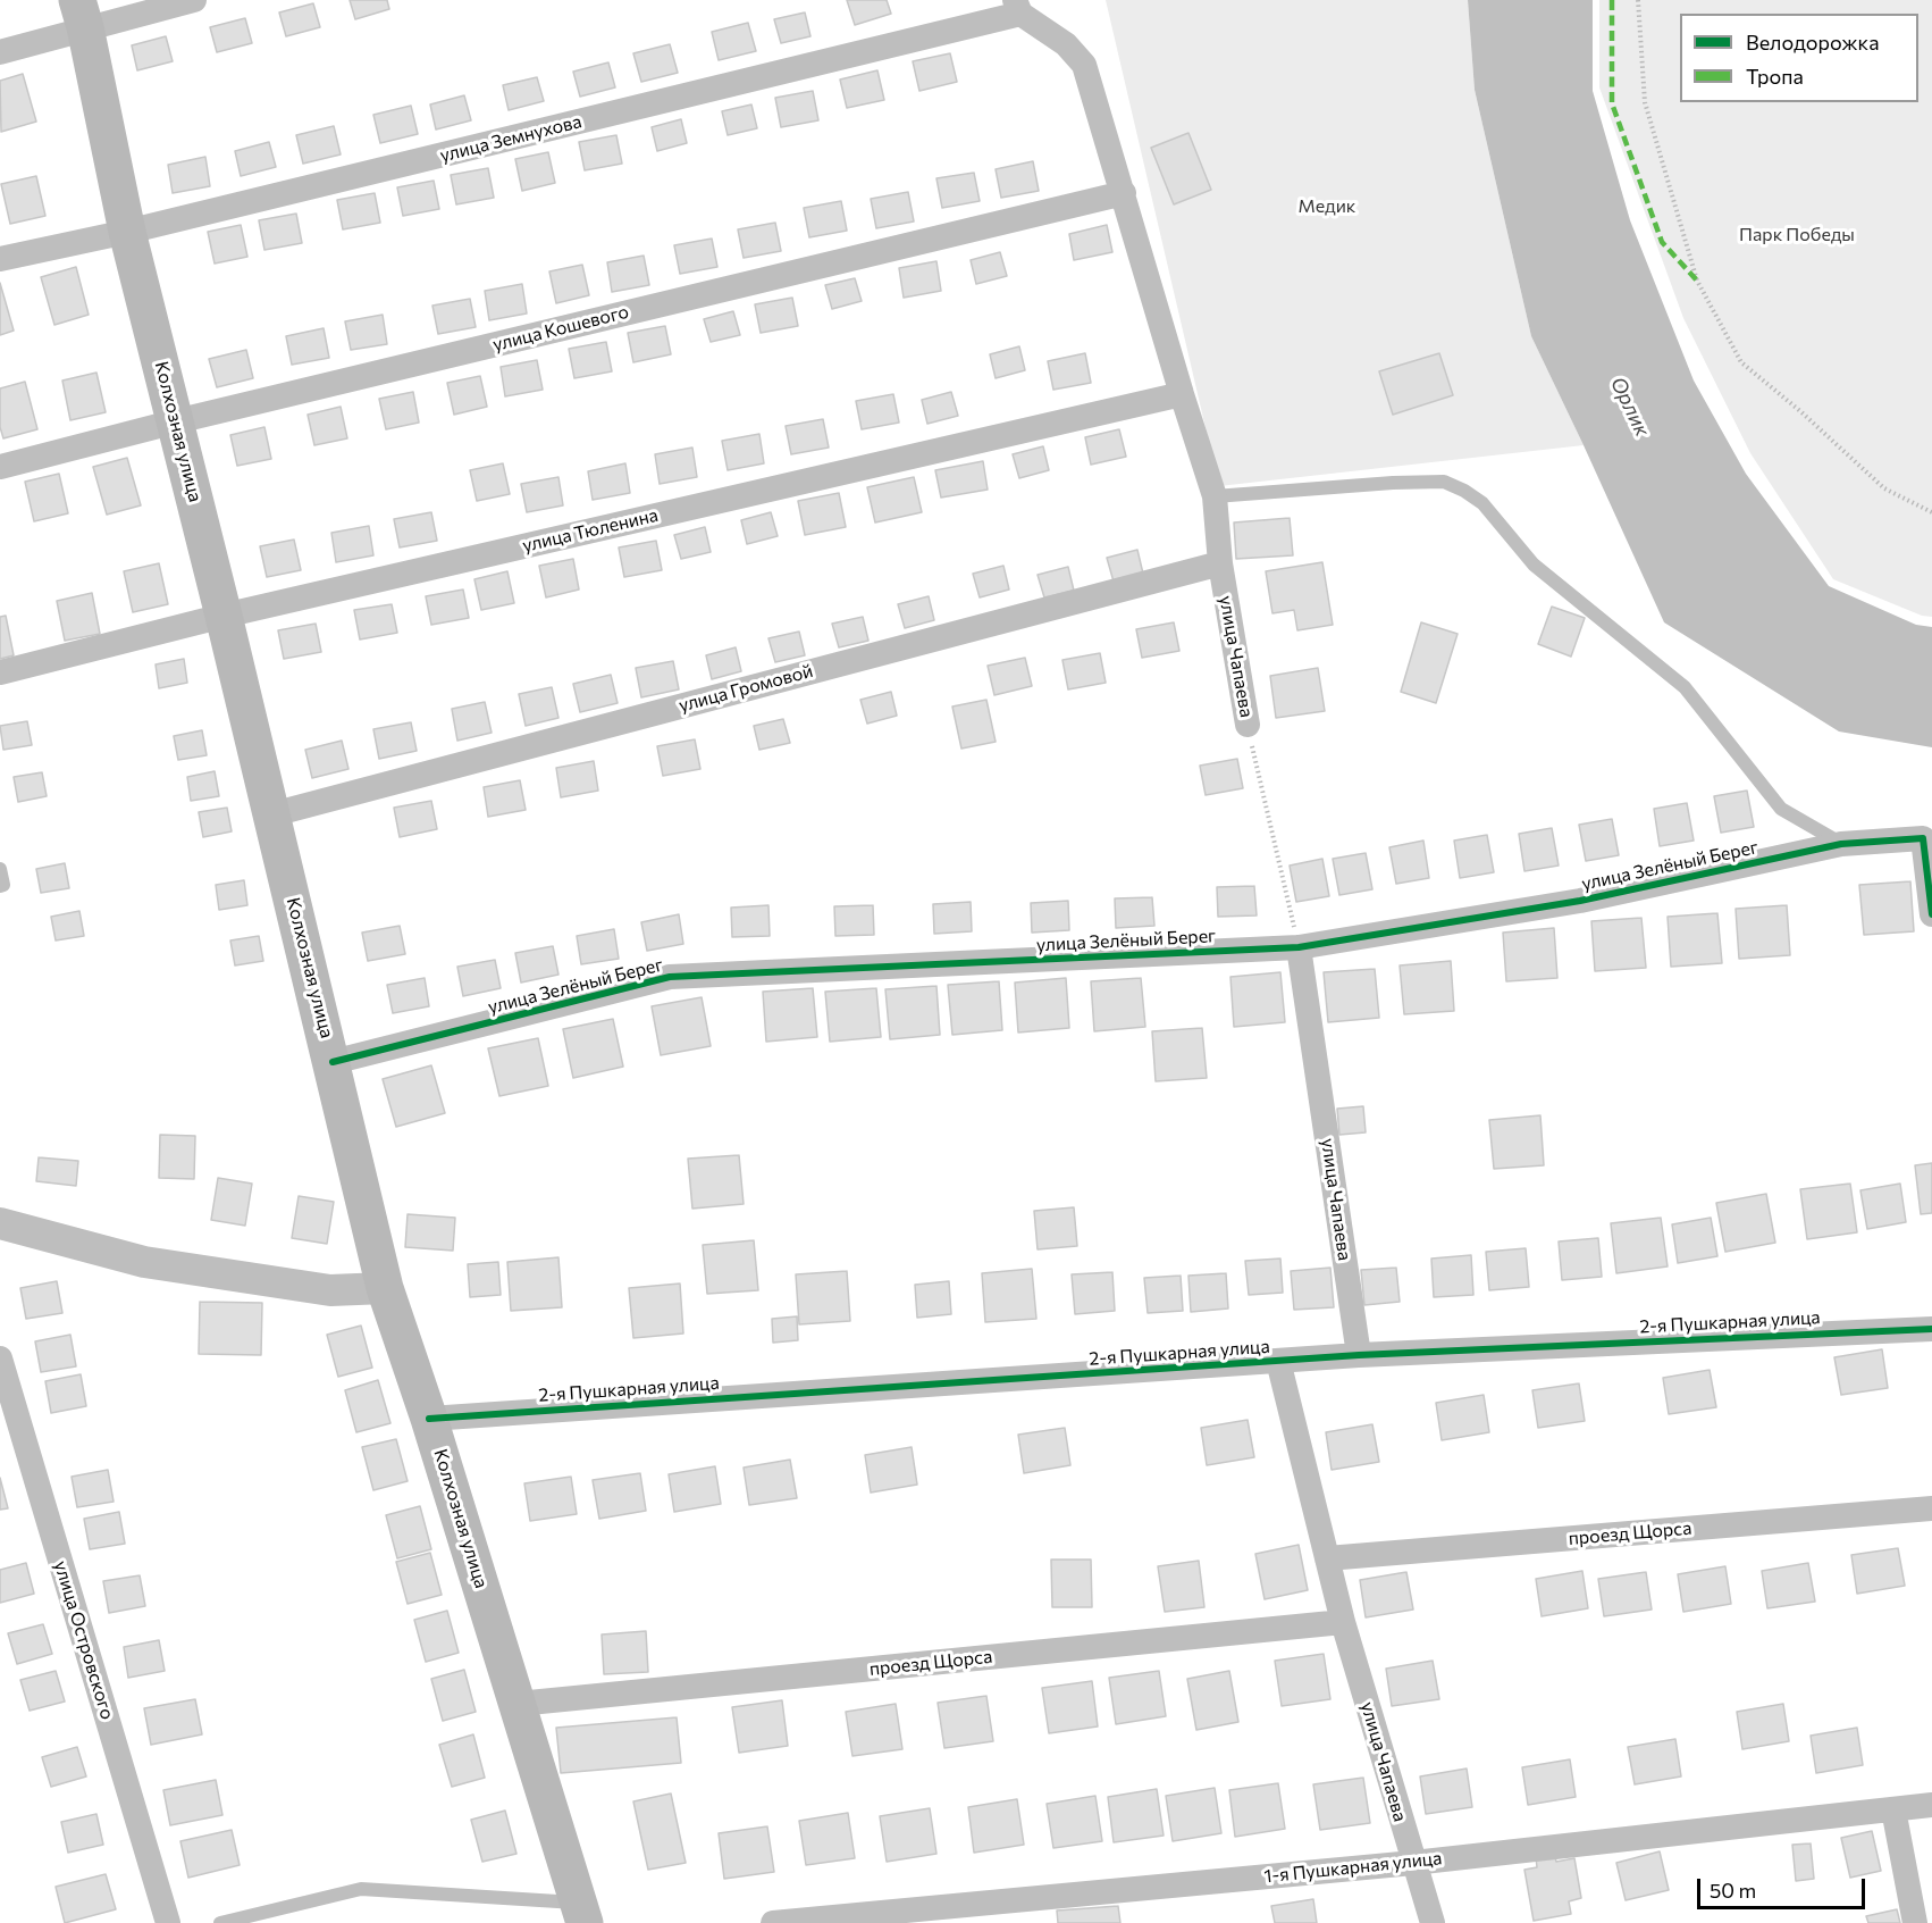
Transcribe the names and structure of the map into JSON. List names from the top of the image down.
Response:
{
  "streets": {
    "main road": ["Колхозная улица"],
    "street": [
      "улица Земнухова",
      "улица Кошевого",
      "улица Тюленина",
      "улица Чапаева",
      "улица Громовой",
      "улица Зелёный Берег",
      "2-я Пушкарная улица",
      "проезд Щорса",
      "улица Островского",
      "1-я Пушкарная улица"
    ]
  },
  "crossings": [
    ["улица Земнухова", "Колхозная улица"],
    ["улица Земнухова", "улица Чапаева"],
    ["улица Кошевого", "Колхозная улица"],
    ["улица Кошевого", "улица Чапаева"],
    ["Колхозная улица", "улица Тюленина"],
    ["Колхозная улица", "улица Громовой"],
    ["Колхозная улица", "улица Зелёный Берег"],
    ["Колхозная улица", "2-я Пушкарная улица"],
    ["Колхозная улица", "проезд Щорса"],
    ["улица Тюленина", "улица Чапаева"],
    ["улица Чапаева", "улица Громовой"],
    ["улица Чапаева", "улица Зелёный Берег"],
    ["улица Чапаева", "2-я Пушкарная улица"],
    ["улица Чапаева", "проезд Щорса"],
    ["улица Чапаева", "1-я Пушкарная улица"]
  ],
  "water": ["Орлик"],
  "parks": ["Медик", "Парк Победы"],
  "legend": ["Велодорожка", "Тропа"],
  "scale_bar": "50 m"
}
